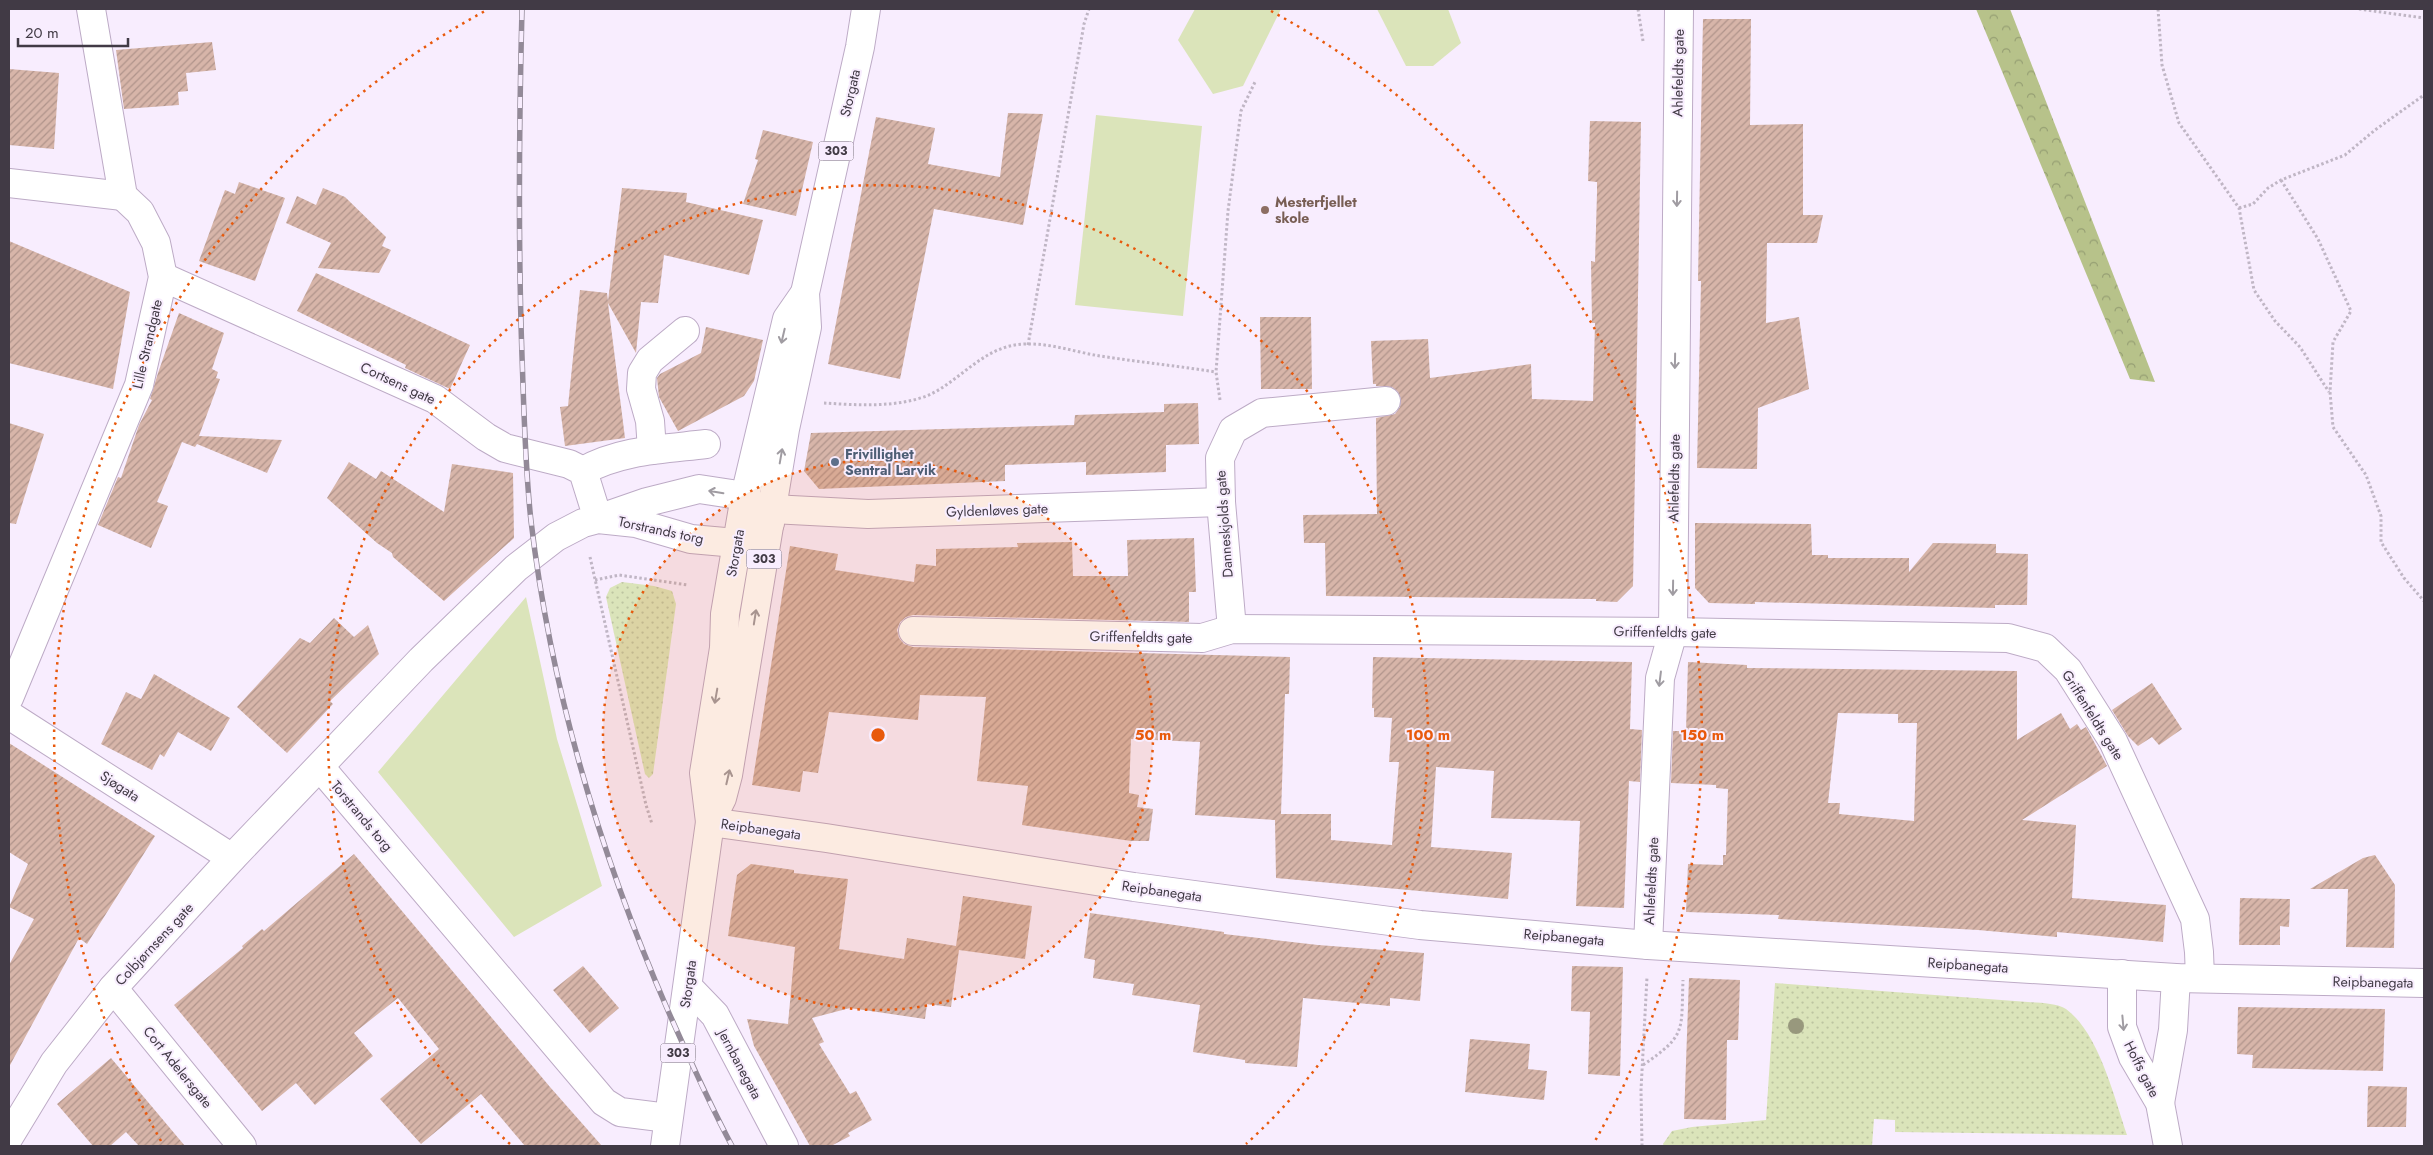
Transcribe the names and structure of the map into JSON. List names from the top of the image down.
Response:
{
  "streets": {
    "street": [
      "Ahlefeldts gate",
      "Storgata",
      "303",
      "Lille Strandgate",
      "Cortsens gate",
      "Gyldenløves gate",
      "Danneskjolds gate",
      "Torstrands torg",
      "Griffenfeldts gate",
      "Sjøgata",
      "Reipbanegata",
      "Colbjørnsens gate",
      "Jernbanegata",
      "Cort Adelersgate",
      "Hoffs gate"
    ]
  },
  "crossings": [
    ["Ahlefeldts gate", "Griffenfeldts gate"],
    ["Ahlefeldts gate", "Reipbanegata"],
    ["Storgata", "Gyldenløves gate"],
    ["Storgata", "Torstrands torg"],
    ["Storgata", "Reipbanegata"],
    ["Storgata", "Jernbanegata"],
    ["Lille Strandgate", "Cortsens gate"],
    ["Gyldenløves gate", "Danneskjolds gate"],
    ["Danneskjolds gate", "Griffenfeldts gate"],
    ["Torstrands torg", "Colbjørnsens gate"],
    ["Griffenfeldts gate", "Reipbanegata"],
    ["Griffenfeldts gate", "Hoffs gate"],
    ["Sjøgata", "Colbjørnsens gate"],
    ["Reipbanegata", "Hoffs gate"],
    ["Colbjørnsens gate", "Cort Adelersgate"]
  ],
  "one_way": ["Ahlefeldts gate", "Hoffs gate"],
  "places": ["Mesterfjellet skole", "Frivillighet Sentral Larvik"],
  "scale_bar": "20 m",
  "rings": ["50 m", "100 m", "150 m"]
}
